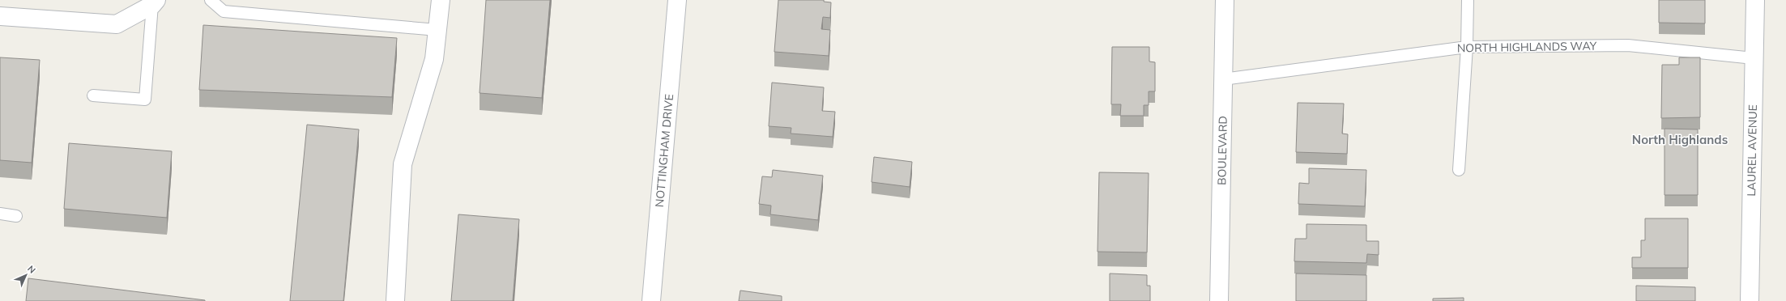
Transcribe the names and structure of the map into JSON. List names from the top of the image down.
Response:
{
  "streets": {
    "street": ["NOTTINGHAM DRIVE", "BOULEVARD", "LAUREL AVENUE"],
    "lane": ["NORTH HIGHLANDS WAY"]
  },
  "crossings": [
    ["NORTH HIGHLANDS WAY", "BOULEVARD"],
    ["NORTH HIGHLANDS WAY", "LAUREL AVENUE"]
  ],
  "districts": ["North Highlands"],
  "north": "top right"
}
